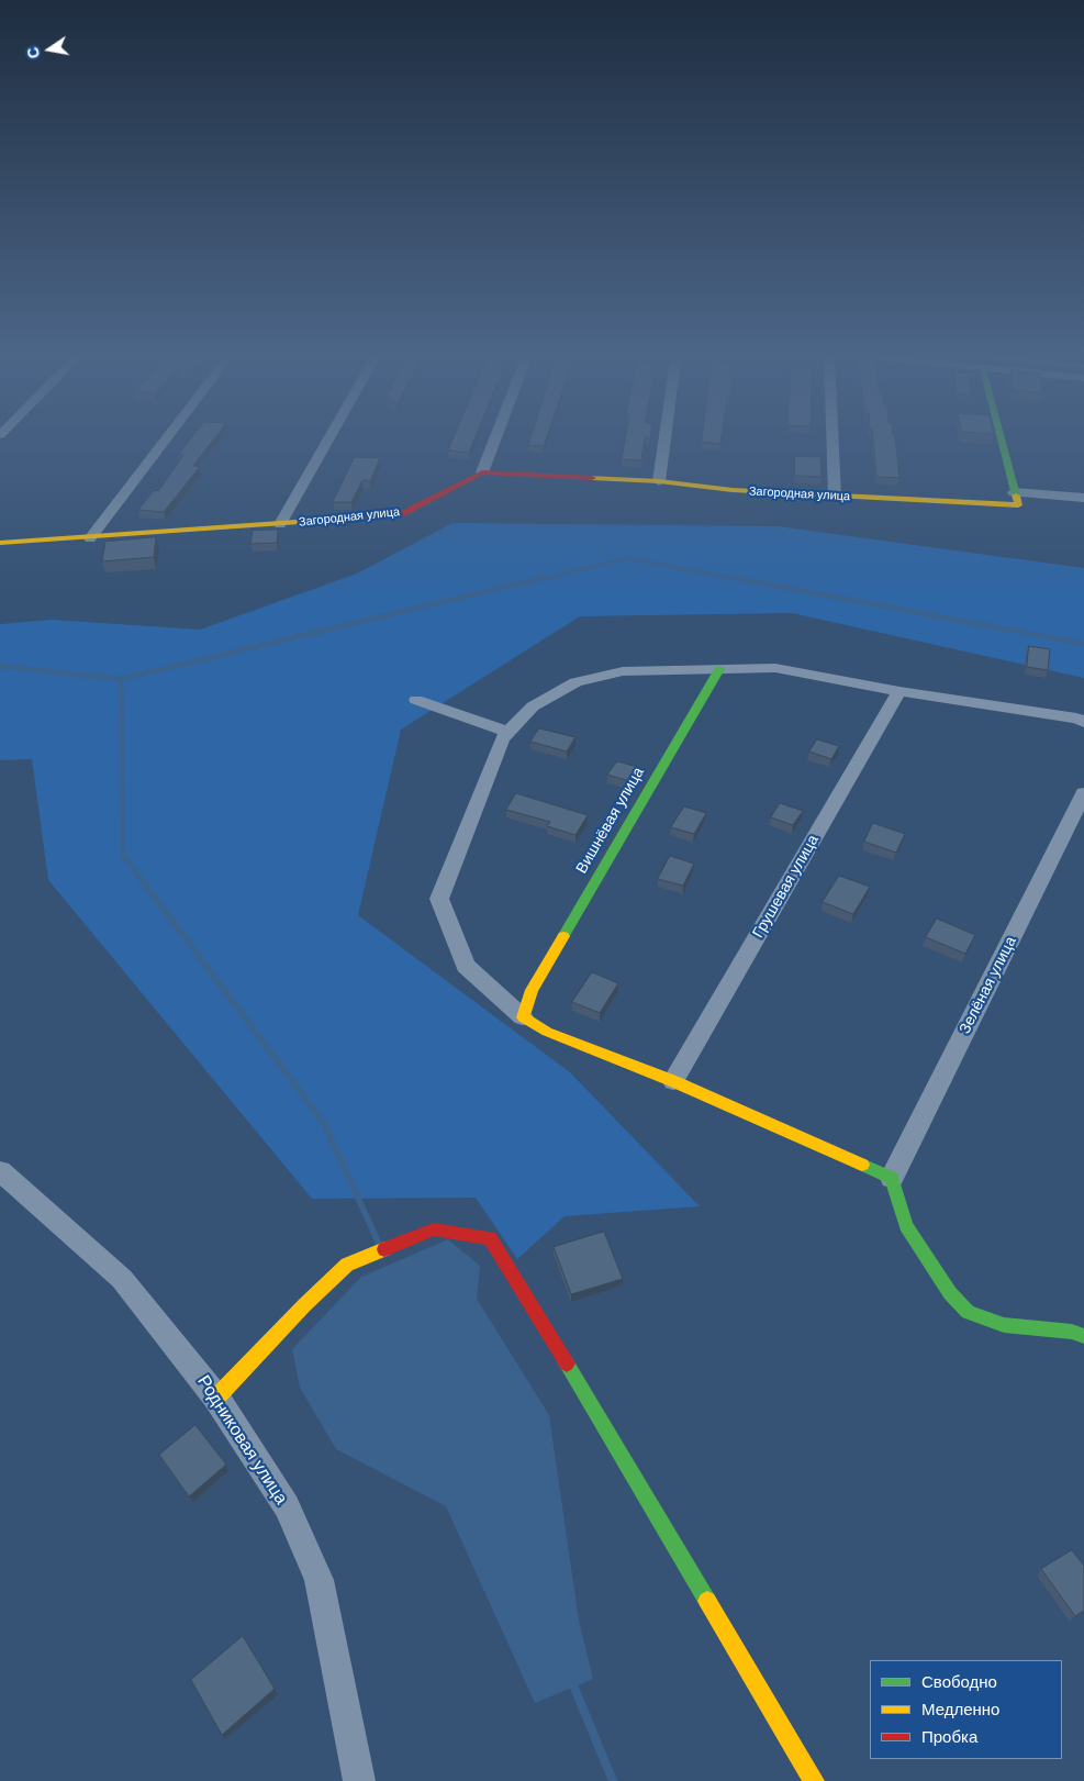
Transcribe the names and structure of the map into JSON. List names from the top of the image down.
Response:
{
  "streets": {
    "street": [
      "Загородная улица",
      "Вишнёвая улица",
      "Грушевая улица",
      "Зелёная улица",
      "Родниковая улица"
    ]
  },
  "legend": ["Свободно", "Медленно", "Пробка"],
  "north": "left"
}
